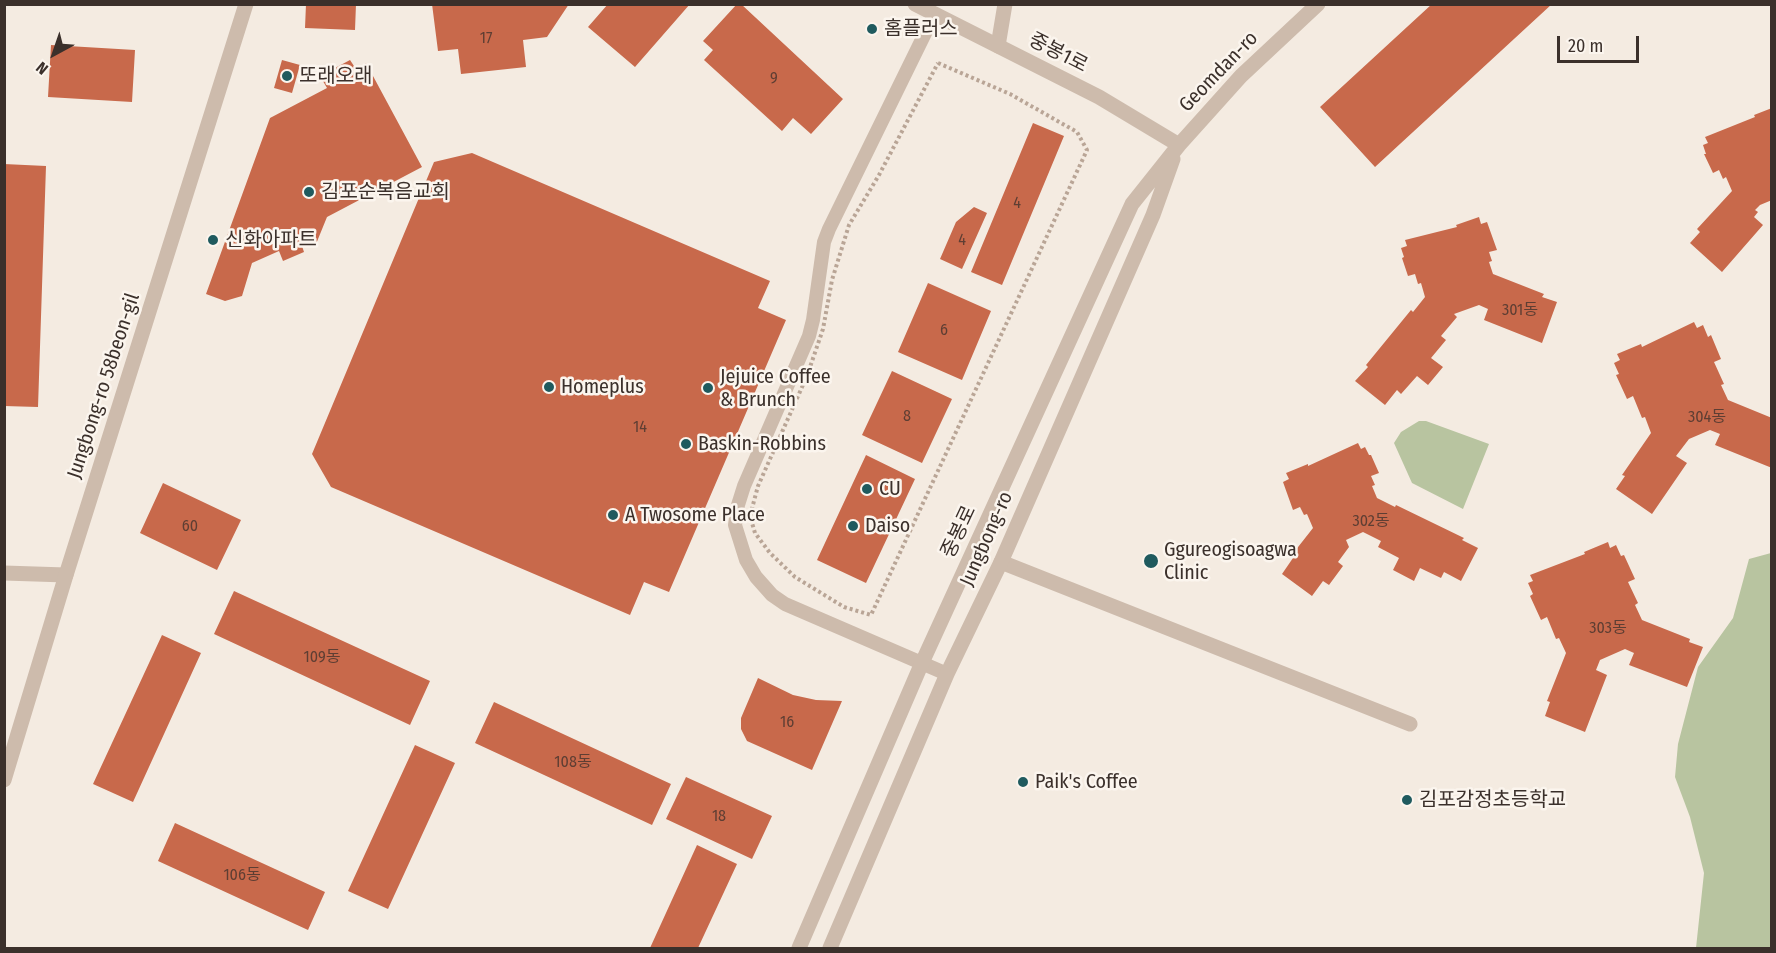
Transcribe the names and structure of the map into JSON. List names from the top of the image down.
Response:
{
  "streets": {
    "street": [
      "중봉1로",
      "Geomdan-ro",
      "Jungbong-ro 58beon-gil",
      "중봉로",
      "Jungbong-ro"
    ]
  },
  "crossings": [
    ["중봉1로", "Geomdan-ro"],
    ["중봉1로", "중봉로"],
    ["중봉1로", "Jungbong-ro"],
    ["Geomdan-ro", "중봉로"],
    ["Geomdan-ro", "Jungbong-ro"],
    ["중봉로", "Jungbong-ro"]
  ],
  "places": [
    "홈플러스",
    "또래오래",
    "김포순복음교회",
    "신화아파트",
    "Homeplus",
    "Jejuice Coffee & Brunch",
    "Baskin-Robbins",
    "CU",
    "A Twosome Place",
    "Daiso",
    "Ggureogisoagwa Clinic",
    "Paik's Coffee",
    "김포감정초등학교"
  ],
  "house_numbers": [
    "17",
    "9",
    "4",
    "4",
    "301동",
    "6",
    "8",
    "304동",
    "14",
    "302동",
    "60",
    "303동",
    "109동",
    "16",
    "108동",
    "18",
    "106동"
  ],
  "scale_bar": "20 m",
  "north": "bottom left"
}
